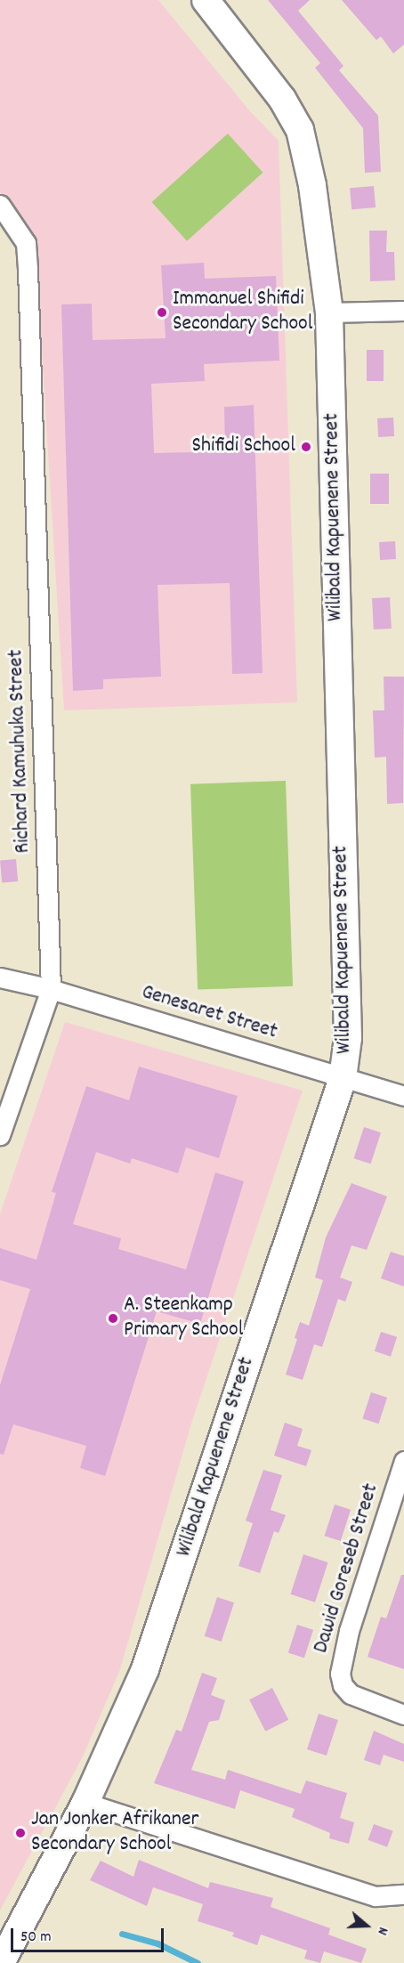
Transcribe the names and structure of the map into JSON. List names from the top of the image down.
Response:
{
  "streets": {
    "street": [
      "Wilibald Kapuenene Street",
      "Richard Kamuhuka Street",
      "Genesaret Street",
      "Dawid Goreseb Street"
    ]
  },
  "crossings": [
    ["Wilibald Kapuenene Street", "Genesaret Street"],
    ["Richard Kamuhuka Street", "Genesaret Street"]
  ],
  "places": [
    "Immanuel Shifidi Secondary School",
    "Shifidi School",
    "A. Steenkamp Primary School",
    "Jan Jonker Afrikaner Secondary School"
  ],
  "scale_bar": "50 m",
  "north": "right"
}
